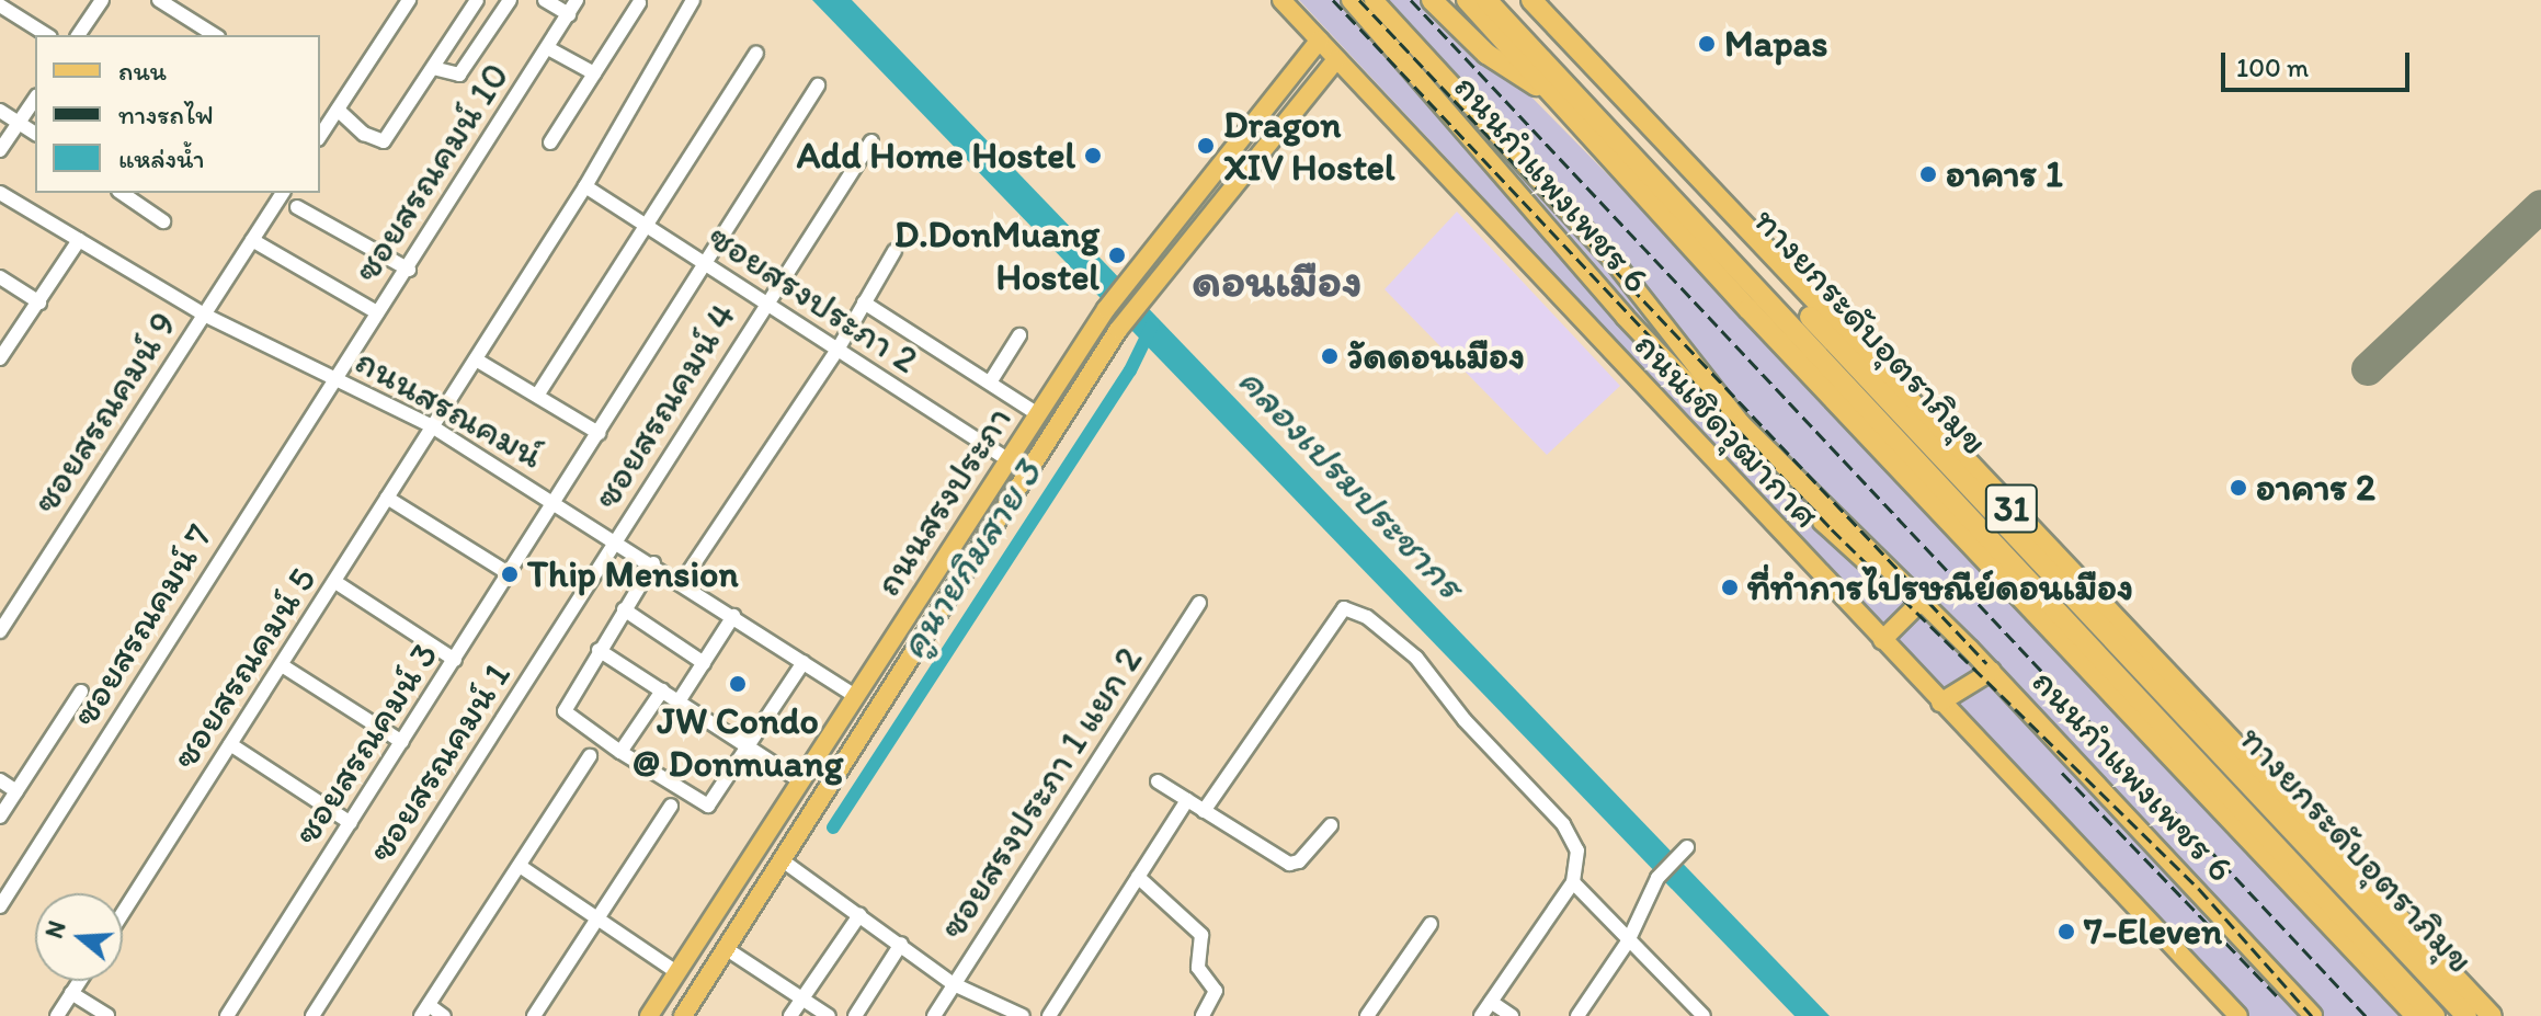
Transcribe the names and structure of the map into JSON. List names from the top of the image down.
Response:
{
  "streets": {
    "highway": ["ทางยกระดับอุตราภิมุข", "31"],
    "main road": ["ถนนกำแพงเพชร 6", "ถนนเชิดวุฒากาศ", "ถนนสรงประภา"],
    "street": [
      "ซอยสรณคมน์ 10",
      "ซอยสรงประภา 2",
      "ซอยสรณคมน์ 4",
      "ถนนสรณคมน์",
      "ซอยสรณคมน์ 9",
      "ซอยสรณคมน์ 7",
      "ซอยสรณคมน์ 5",
      "ซอยสรณคมน์ 3",
      "ซอยสรณคมน์ 1",
      "ซอยสรงประภา 1 แยก 2"
    ]
  },
  "crossings": [
    ["ซอยสรณคมน์ 10", "ถนนสรณคมน์"],
    ["ซอยสรณคมน์ 10", "ซอยสรณคมน์ 7"],
    ["ซอยสรงประภา 2", "ซอยสรณคมน์ 4"],
    ["ซอยสรงประภา 2", "ถนนสรงประภา"],
    ["ซอยสรงประภา 2", "ซอยสรณคมน์ 5"],
    ["ซอยสรงประภา 2", "ซอยสรณคมน์ 3"],
    ["ซอยสรณคมน์ 4", "ถนนสรณคมน์"],
    ["ซอยสรณคมน์ 4", "ซอยสรณคมน์ 1"],
    ["ถนนสรณคมน์", "ซอยสรณคมน์ 9"],
    ["ถนนสรณคมน์", "ถนนสรงประภา"],
    ["ถนนสรณคมน์", "ซอยสรณคมน์ 7"],
    ["ถนนสรณคมน์", "ซอยสรณคมน์ 5"],
    ["ถนนสรณคมน์", "ซอยสรณคมน์ 3"],
    ["ถนนสรณคมน์", "ซอยสรณคมน์ 1"],
    ["ถนนเชิดวุฒากาศ", "ถนนสรงประภา"]
  ],
  "districts": ["ดอนเมือง"],
  "water": ["คลองเปรมประชากร", "คูนายกิมสาย 3"],
  "places": [
    "Mapas",
    "Dragon XIV Hostel",
    "Add Home Hostel",
    "อาคาร 1",
    "D.DonMuang Hostel",
    "วัดดอนเมือง",
    "อาคาร 2",
    "Thip Mension",
    "ที่ทำการไปรษณีย์ดอนเมือง",
    "JW Condo @ Donmuang",
    "7-Eleven"
  ],
  "legend": ["ถนน", "ทางรถไฟ", "แหล่งน้ำ"],
  "scale_bar": "100 m",
  "north": "left"
}
